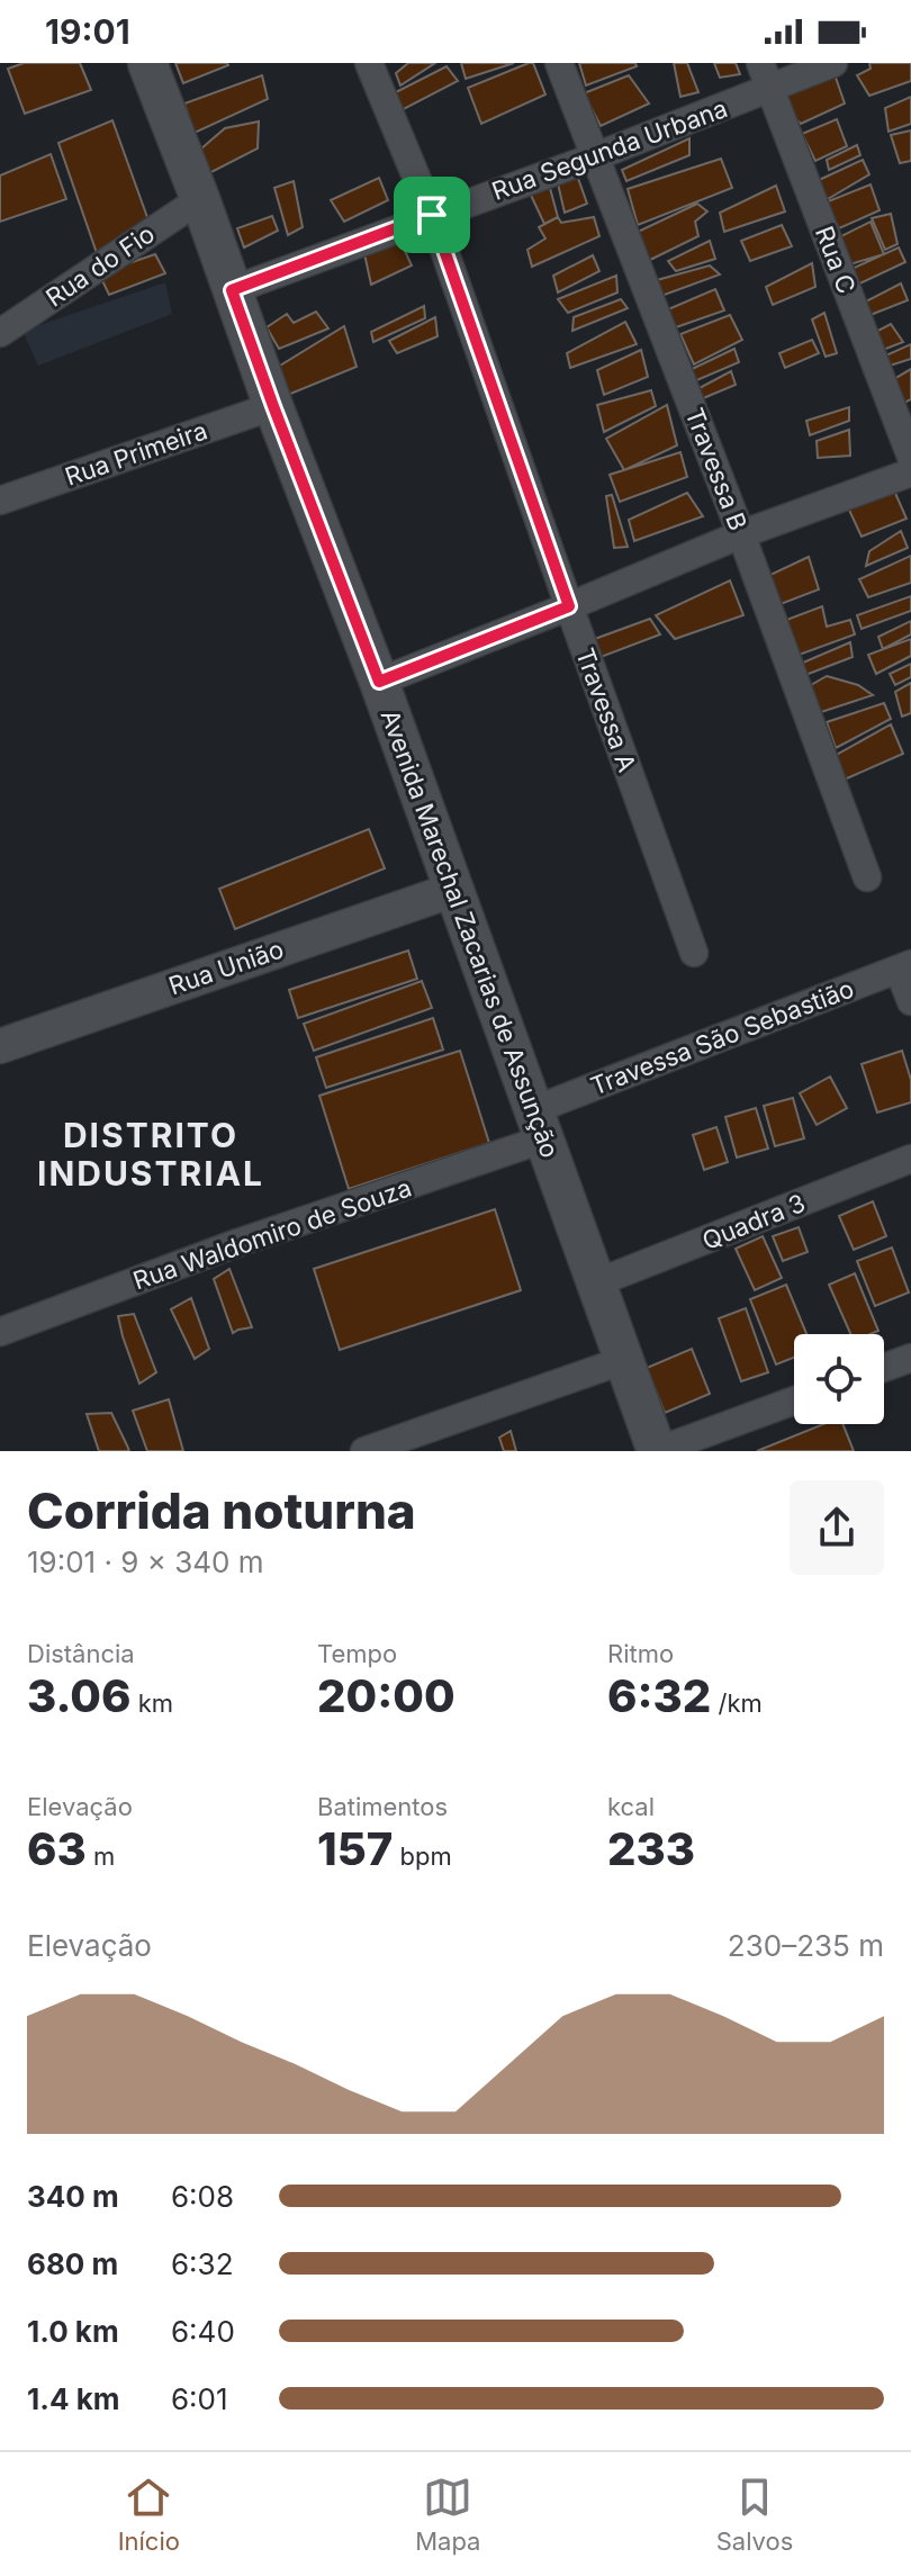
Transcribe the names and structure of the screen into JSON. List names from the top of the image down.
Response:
{
  "streets": {
    "main road": ["Avenida Marechal Zacarias de Assunção"],
    "street": [
      "Rua Segunda Urbana",
      "Rua C",
      "Rua do Fio",
      "Rua Primeira",
      "Travessa B",
      "Travessa A",
      "Rua União",
      "Travessa São Sebastião",
      "Quadra 3",
      "Rua Waldomiro de Souza"
    ]
  },
  "crossings": [
    ["Rua Segunda Urbana", "Rua C"],
    ["Rua Segunda Urbana", "Travessa B"],
    ["Rua Segunda Urbana", "Travessa A"],
    ["Rua Segunda Urbana", "Avenida Marechal Zacarias de Assunção"],
    ["Rua do Fio", "Avenida Marechal Zacarias de Assunção"],
    ["Rua Primeira", "Avenida Marechal Zacarias de Assunção"],
    ["Avenida Marechal Zacarias de Assunção", "Rua União"],
    ["Avenida Marechal Zacarias de Assunção", "Travessa São Sebastião"],
    ["Avenida Marechal Zacarias de Assunção", "Quadra 3"],
    ["Avenida Marechal Zacarias de Assunção", "Rua Waldomiro de Souza"],
    ["Travessa São Sebastião", "Rua Waldomiro de Souza"]
  ],
  "districts": ["DISTRITO INDUSTRIAL"],
  "page": {
    "status": "19:01",
    "heading": ["Corrida noturna", "19:01 · 9 × 340 m"],
    "stats": [
      ["Distância", "3.06 km"],
      ["Tempo", "20:00"],
      ["Ritmo", "6:32 /km"],
      ["Elevação", "63 m"],
      ["Batimentos", "157 bpm"],
      ["kcal", "233"]
    ],
    "chart": ["Elevação", "230–235 m"],
    "list": [
      {
        "name": "340 m",
        "note": "6:08"
      },
      {
        "name": "680 m",
        "note": "6:32"
      },
      {
        "name": "1.0 km",
        "note": "6:40"
      },
      {
        "name": "1.4 km",
        "note": "6:01"
      }
    ],
    "tabs": ["Início", "Mapa", "Salvos"]
  }
}
